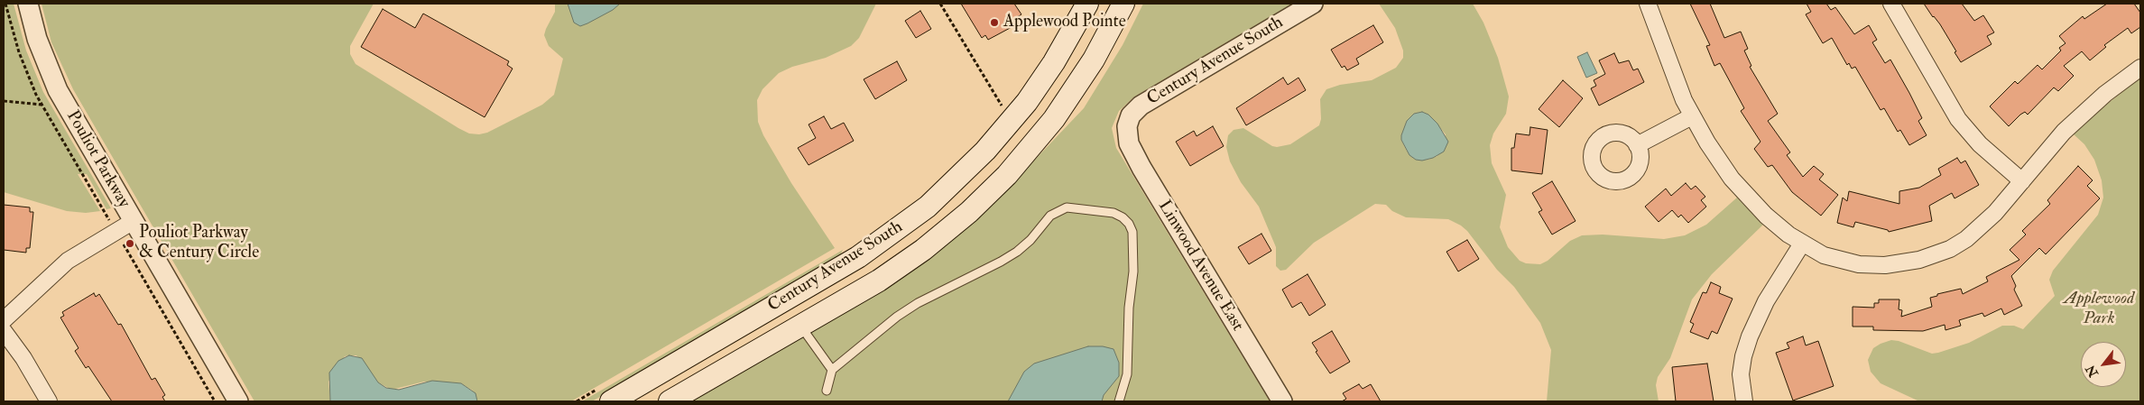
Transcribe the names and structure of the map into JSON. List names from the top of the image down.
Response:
{
  "streets": {
    "main road": ["Century Avenue South"],
    "street": ["Pouliot Parkway", "Linwood Avenue East"]
  },
  "crossings": [
    ["Century Avenue South", "Linwood Avenue East"]
  ],
  "parks": ["Applewood Park"],
  "places": ["Applewood Pointe", "Pouliot Parkway & Century Circle"],
  "north": "bottom left"
}
